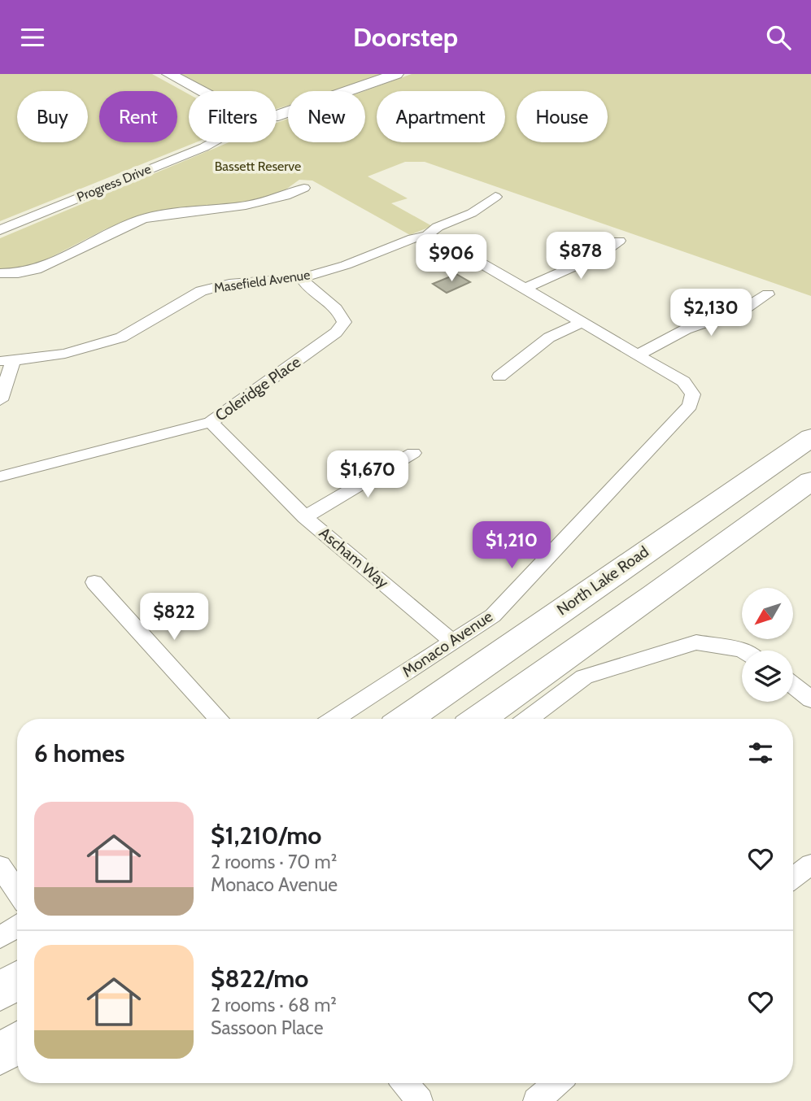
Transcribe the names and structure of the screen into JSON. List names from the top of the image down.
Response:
{
  "streets": {
    "main road": ["North Lake Road"],
    "street": [
      "Progress Drive",
      "Masefield Avenue",
      "Coleridge Place",
      "Ascham Way",
      "Monaco Avenue"
    ]
  },
  "crossings": [
    ["Masefield Avenue", "Coleridge Place"],
    ["Coleridge Place", "Ascham Way"],
    ["Ascham Way", "Monaco Avenue"]
  ],
  "parks": ["Bassett Reserve"],
  "north": "bottom left",
  "page": {
    "header": "Doorstep",
    "chip": [
      "Buy",
      "Rent",
      "Filters",
      "New",
      "Apartment",
      "House"
    ],
    "price": [
      "$878",
      "$906",
      "$2,130",
      "$1,670",
      "$1,210",
      "$822"
    ],
    "heading": "6 homes",
    "list": [
      {
        "name": "$1,210/mo",
        "note": "2 rooms · 70 m² · Monaco Avenue"
      },
      {
        "name": "$822/mo",
        "note": "2 rooms · 68 m² · Sassoon Place"
      }
    ]
  }
}
